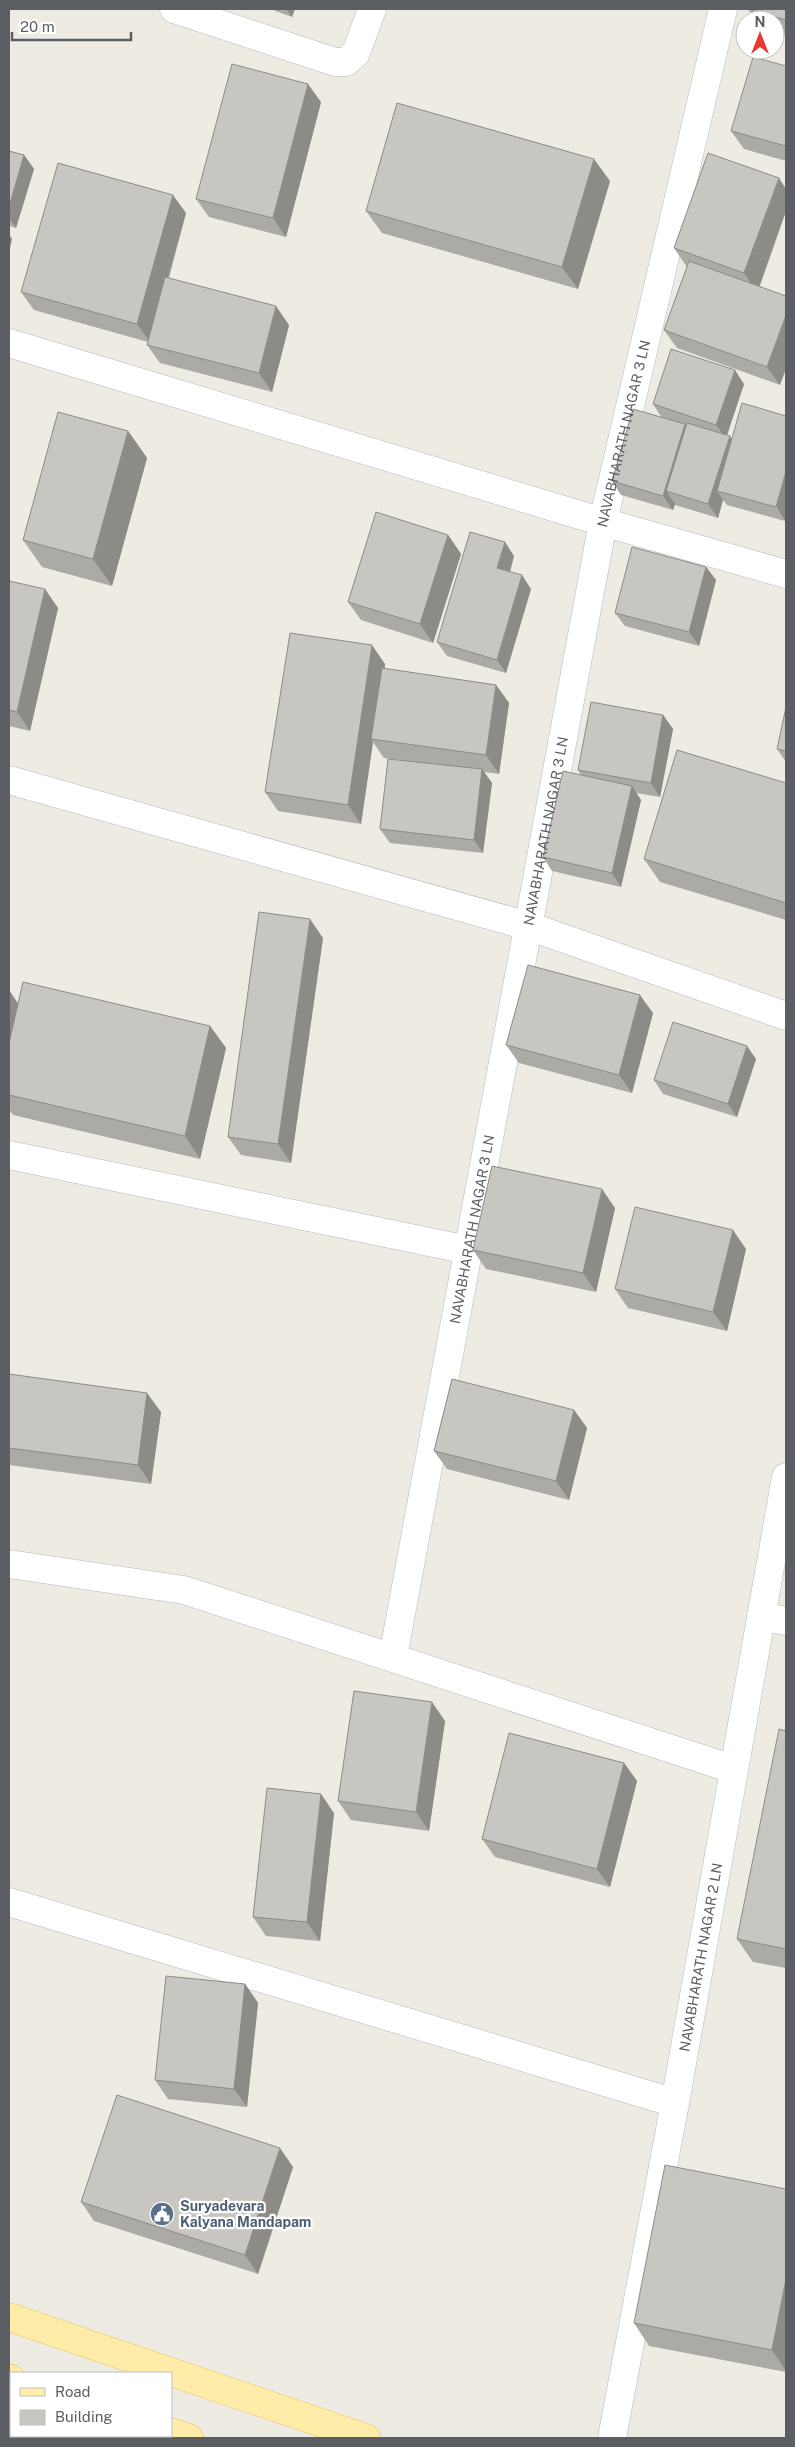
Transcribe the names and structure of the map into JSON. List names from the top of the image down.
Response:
{
  "streets": {
    "street": ["NAVABHARATH NAGAR 3 LN", "NAVABHARATH NAGAR 2 LN"]
  },
  "places": {
    "public building": ["Suryadevara Kalyana Mandapam"]
  },
  "legend": ["Road", "Building"],
  "scale_bar": "20 m",
  "north": "top"
}
